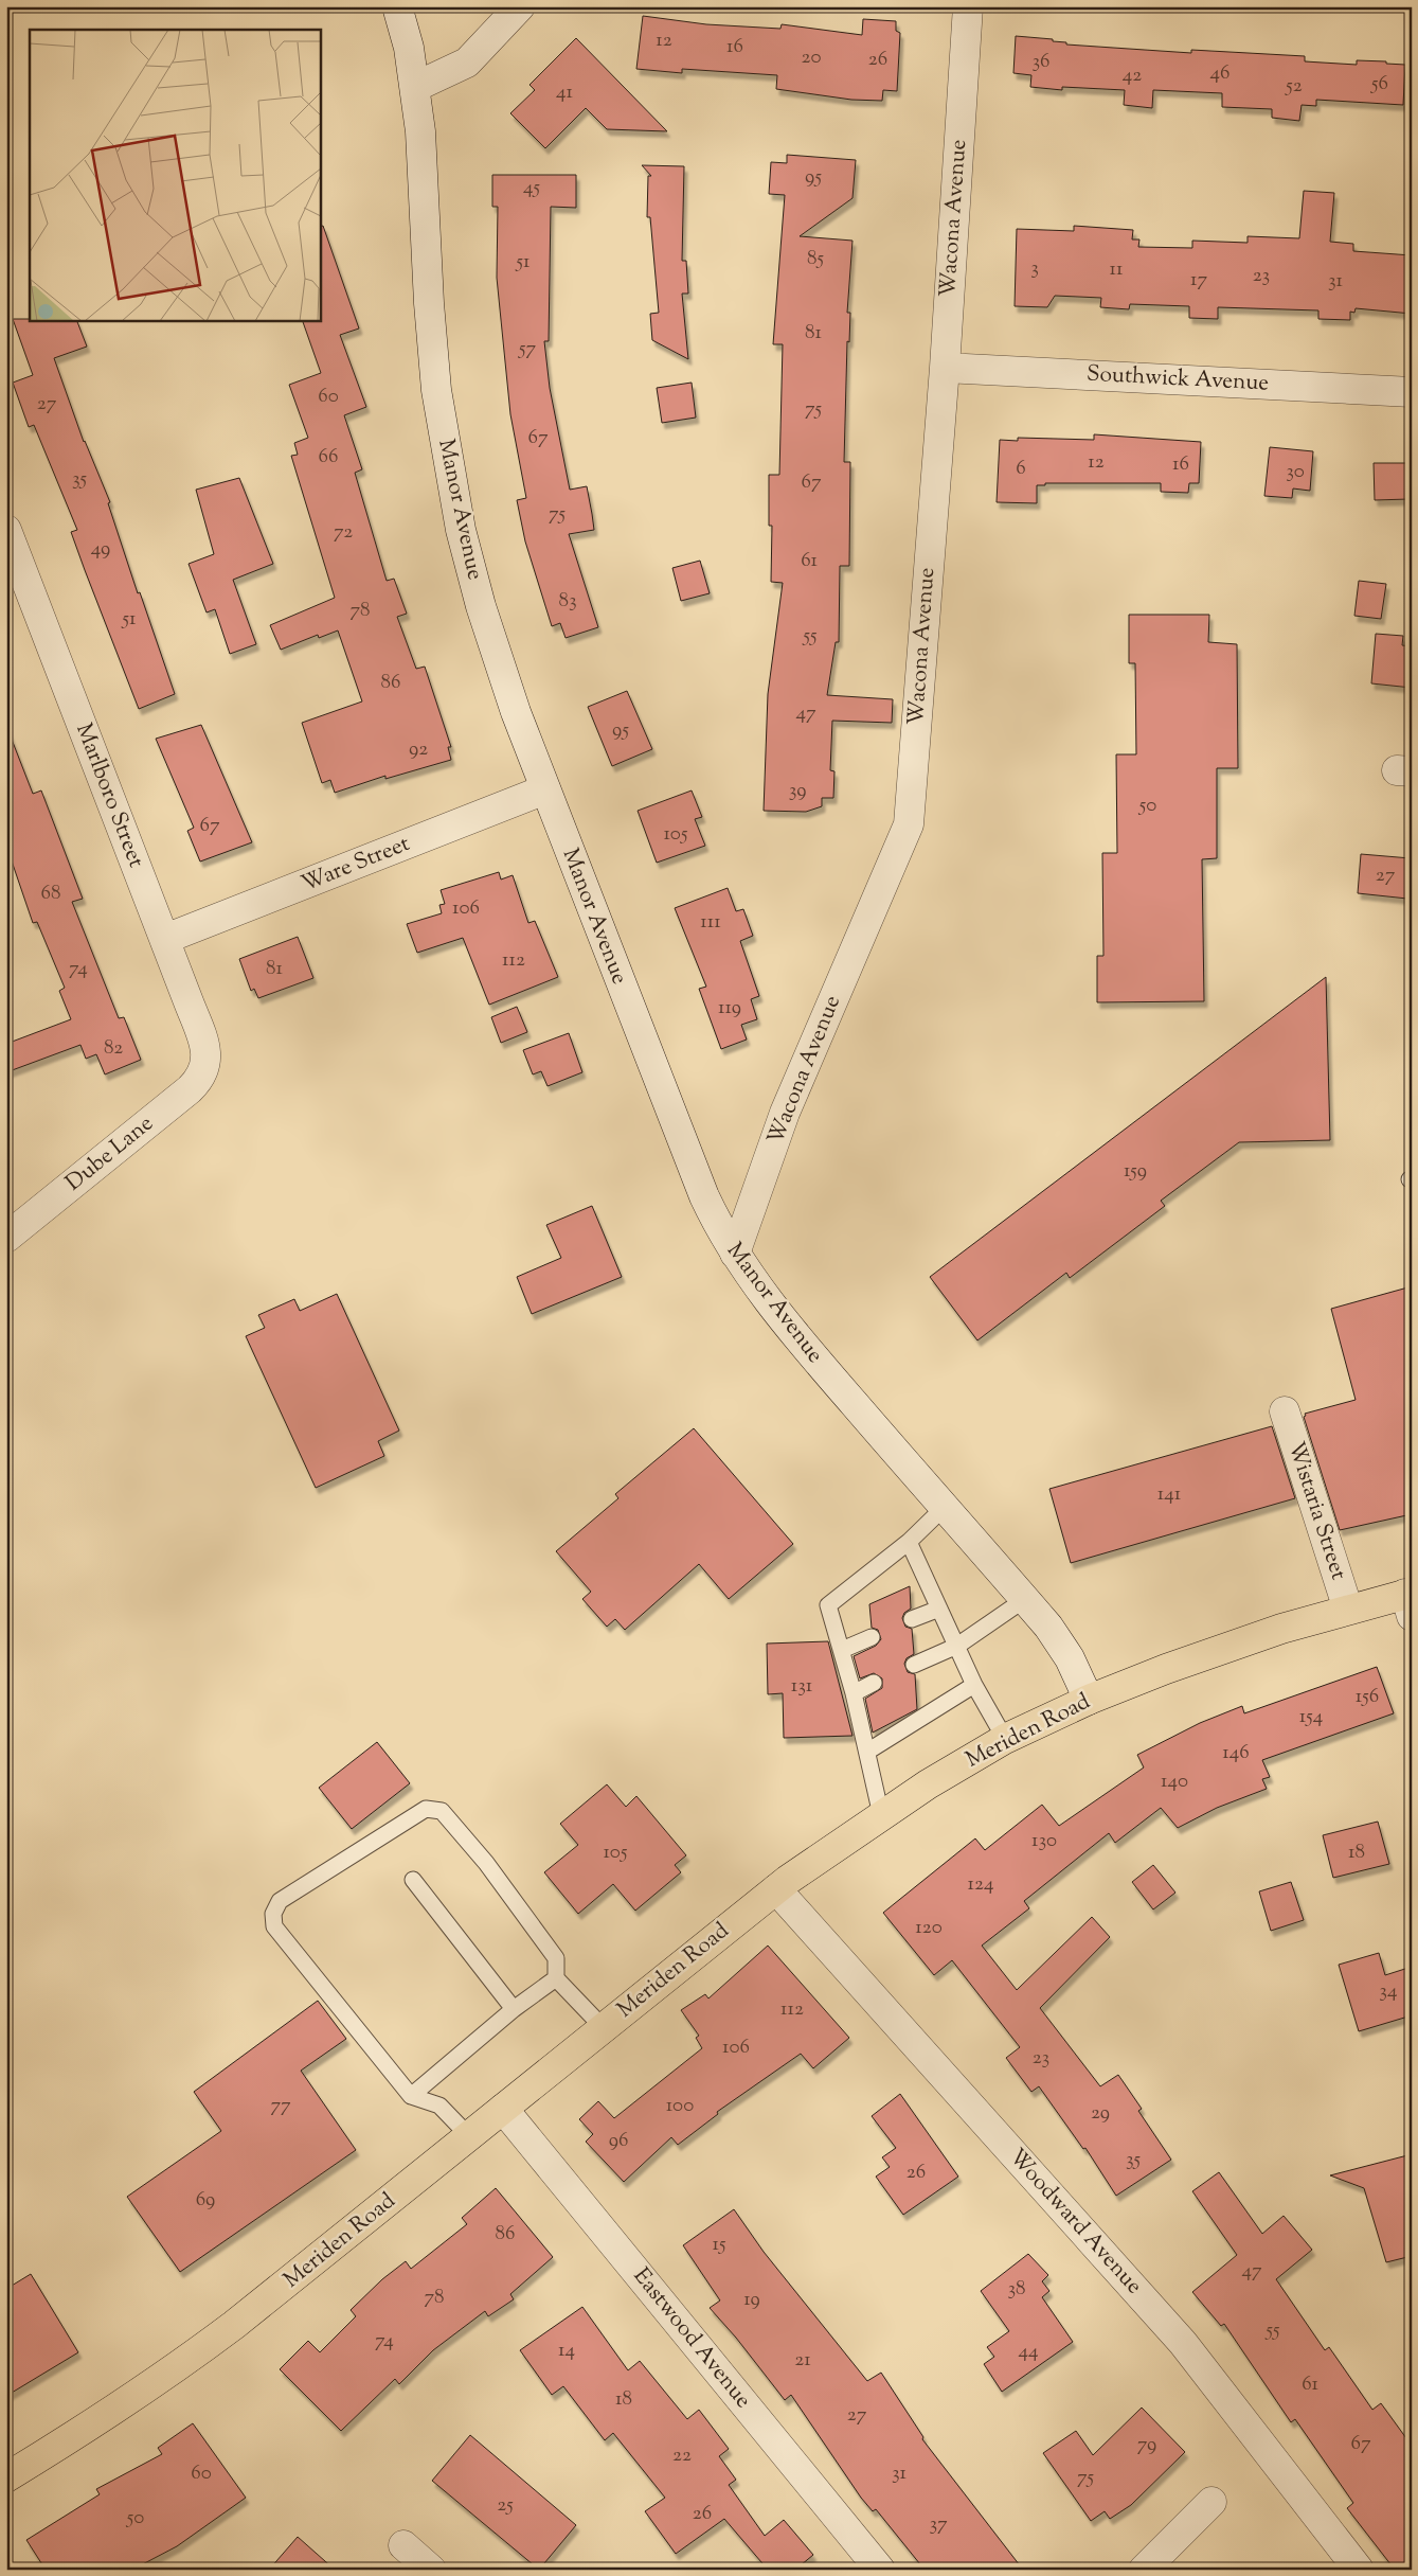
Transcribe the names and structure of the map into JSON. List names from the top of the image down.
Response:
{
  "streets": {
    "main road": ["Meriden Road"],
    "street": [
      "Wacona Avenue",
      "Southwick Avenue",
      "Manor Avenue",
      "Marlboro Street",
      "Ware Street",
      "Dube Lane",
      "Wistaria Street",
      "Woodward Avenue",
      "Eastwood Avenue"
    ]
  },
  "crossings": [
    ["Wacona Avenue", "Southwick Avenue"],
    ["Wacona Avenue", "Manor Avenue"],
    ["Manor Avenue", "Ware Street"],
    ["Manor Avenue", "Meriden Road"],
    ["Marlboro Street", "Ware Street"],
    ["Marlboro Street", "Dube Lane"],
    ["Wistaria Street", "Meriden Road"],
    ["Meriden Road", "Woodward Avenue"],
    ["Meriden Road", "Eastwood Avenue"]
  ],
  "house_numbers": [
    "12",
    "16",
    "20",
    "26",
    "36",
    "46",
    "42",
    "56",
    "52",
    "41",
    "95",
    "45",
    "85",
    "51",
    "3",
    "11",
    "23",
    "17",
    "31",
    "81",
    "57",
    "60",
    "27",
    "75",
    "67",
    "66",
    "12",
    "16",
    "6",
    "30",
    "35",
    "67",
    "75",
    "72",
    "49",
    "61",
    "83",
    "78",
    "51",
    "55",
    "86",
    "47",
    "95",
    "92",
    "39",
    "50",
    "67",
    "105",
    "27",
    "68",
    "106",
    "111",
    "112",
    "74",
    "81",
    "119",
    "82",
    "159",
    "141",
    "131",
    "156",
    "154",
    "146",
    "140",
    "130",
    "105",
    "18",
    "124",
    "120",
    "34",
    "112",
    "106",
    "23",
    "77",
    "100",
    "29",
    "96",
    "35",
    "26",
    "69",
    "86",
    "15",
    "47",
    "38",
    "78",
    "19",
    "55",
    "74",
    "14",
    "44",
    "21",
    "61",
    "18",
    "27",
    "67",
    "79",
    "22",
    "60",
    "31",
    "75",
    "25",
    "26",
    "50",
    "37"
  ]
}
